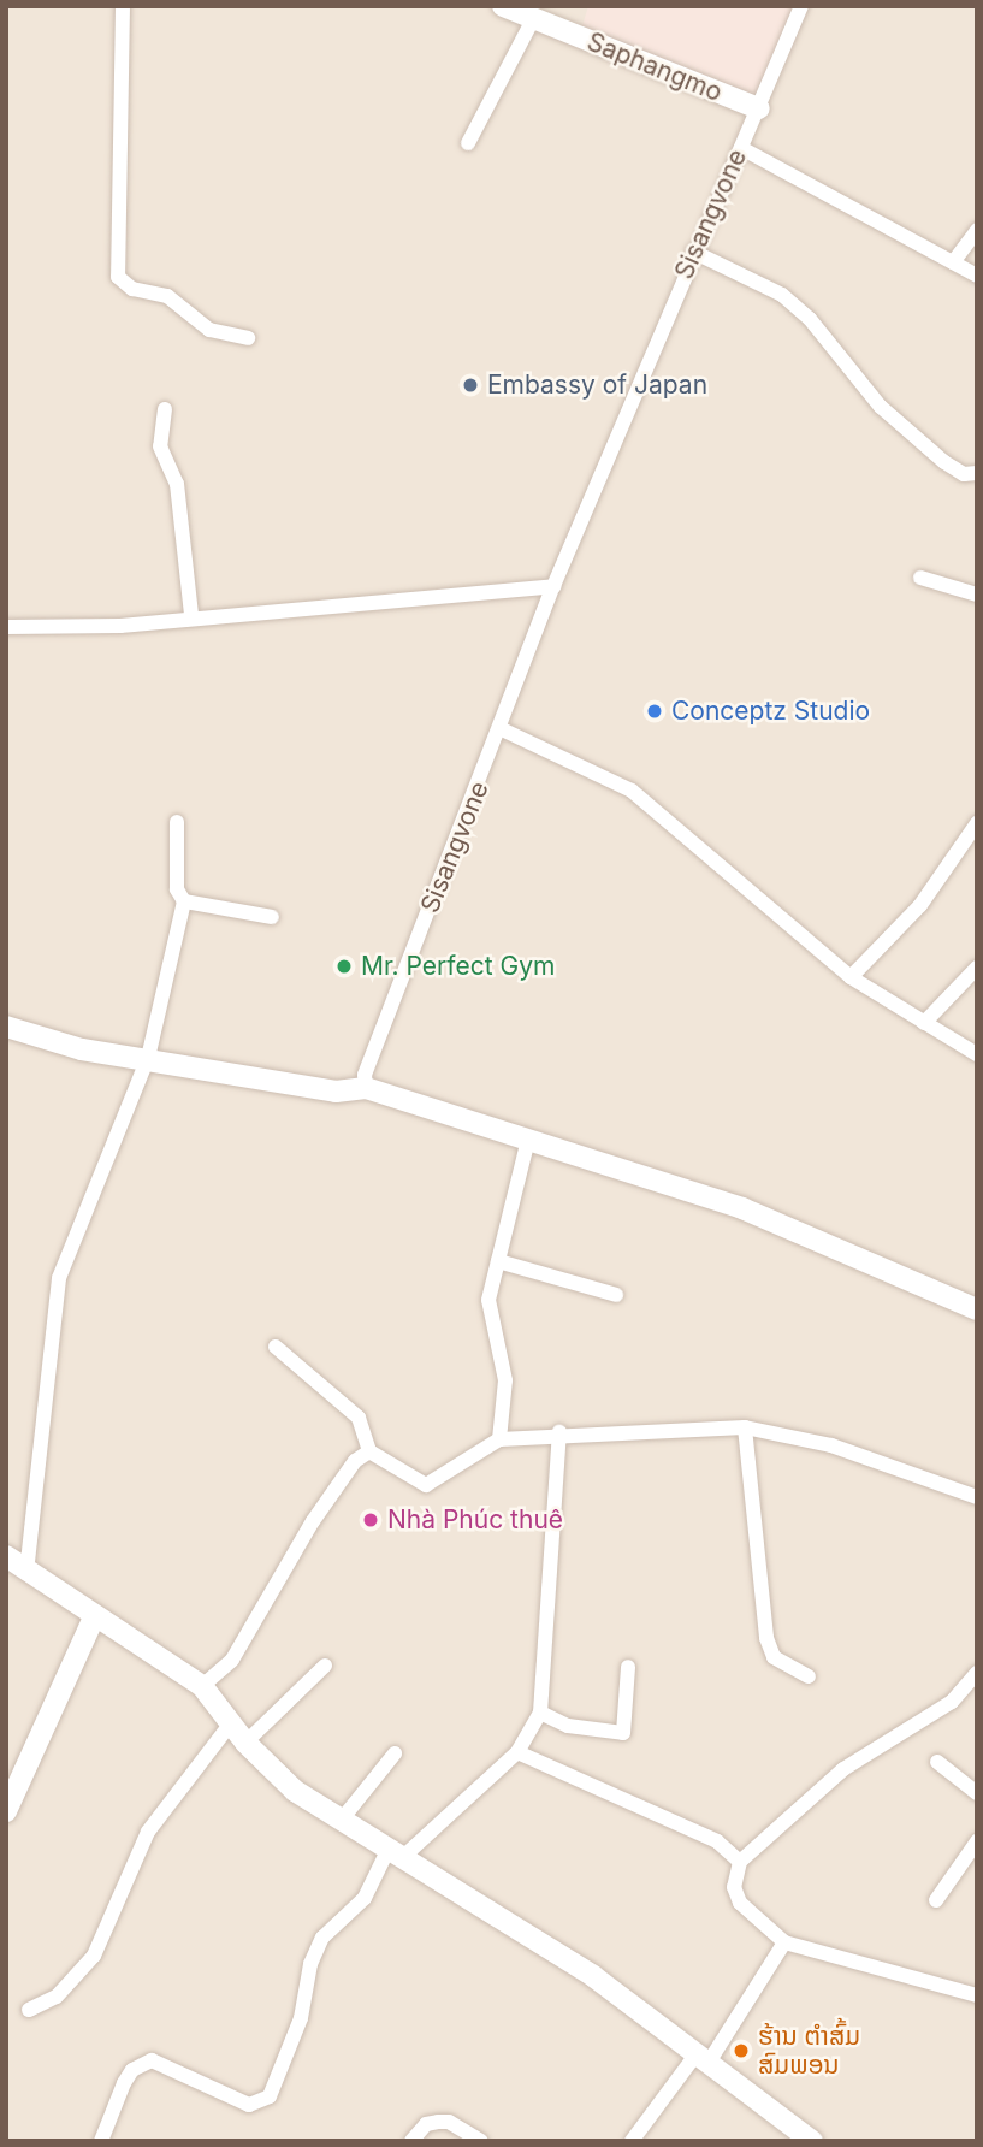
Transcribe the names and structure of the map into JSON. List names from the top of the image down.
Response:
{
  "streets": {
    "street": ["Saphangmo", "Sisangvone"]
  },
  "crossings": [
    ["Saphangmo", "Sisangvone"]
  ],
  "places": [
    "Embassy of Japan",
    "Conceptz Studio",
    "Mr. Perfect Gym",
    "Nhà Phúc thuê",
    "ຮ້ານ ຕຳສົ້ມ ສົມພອນ"
  ]
}
